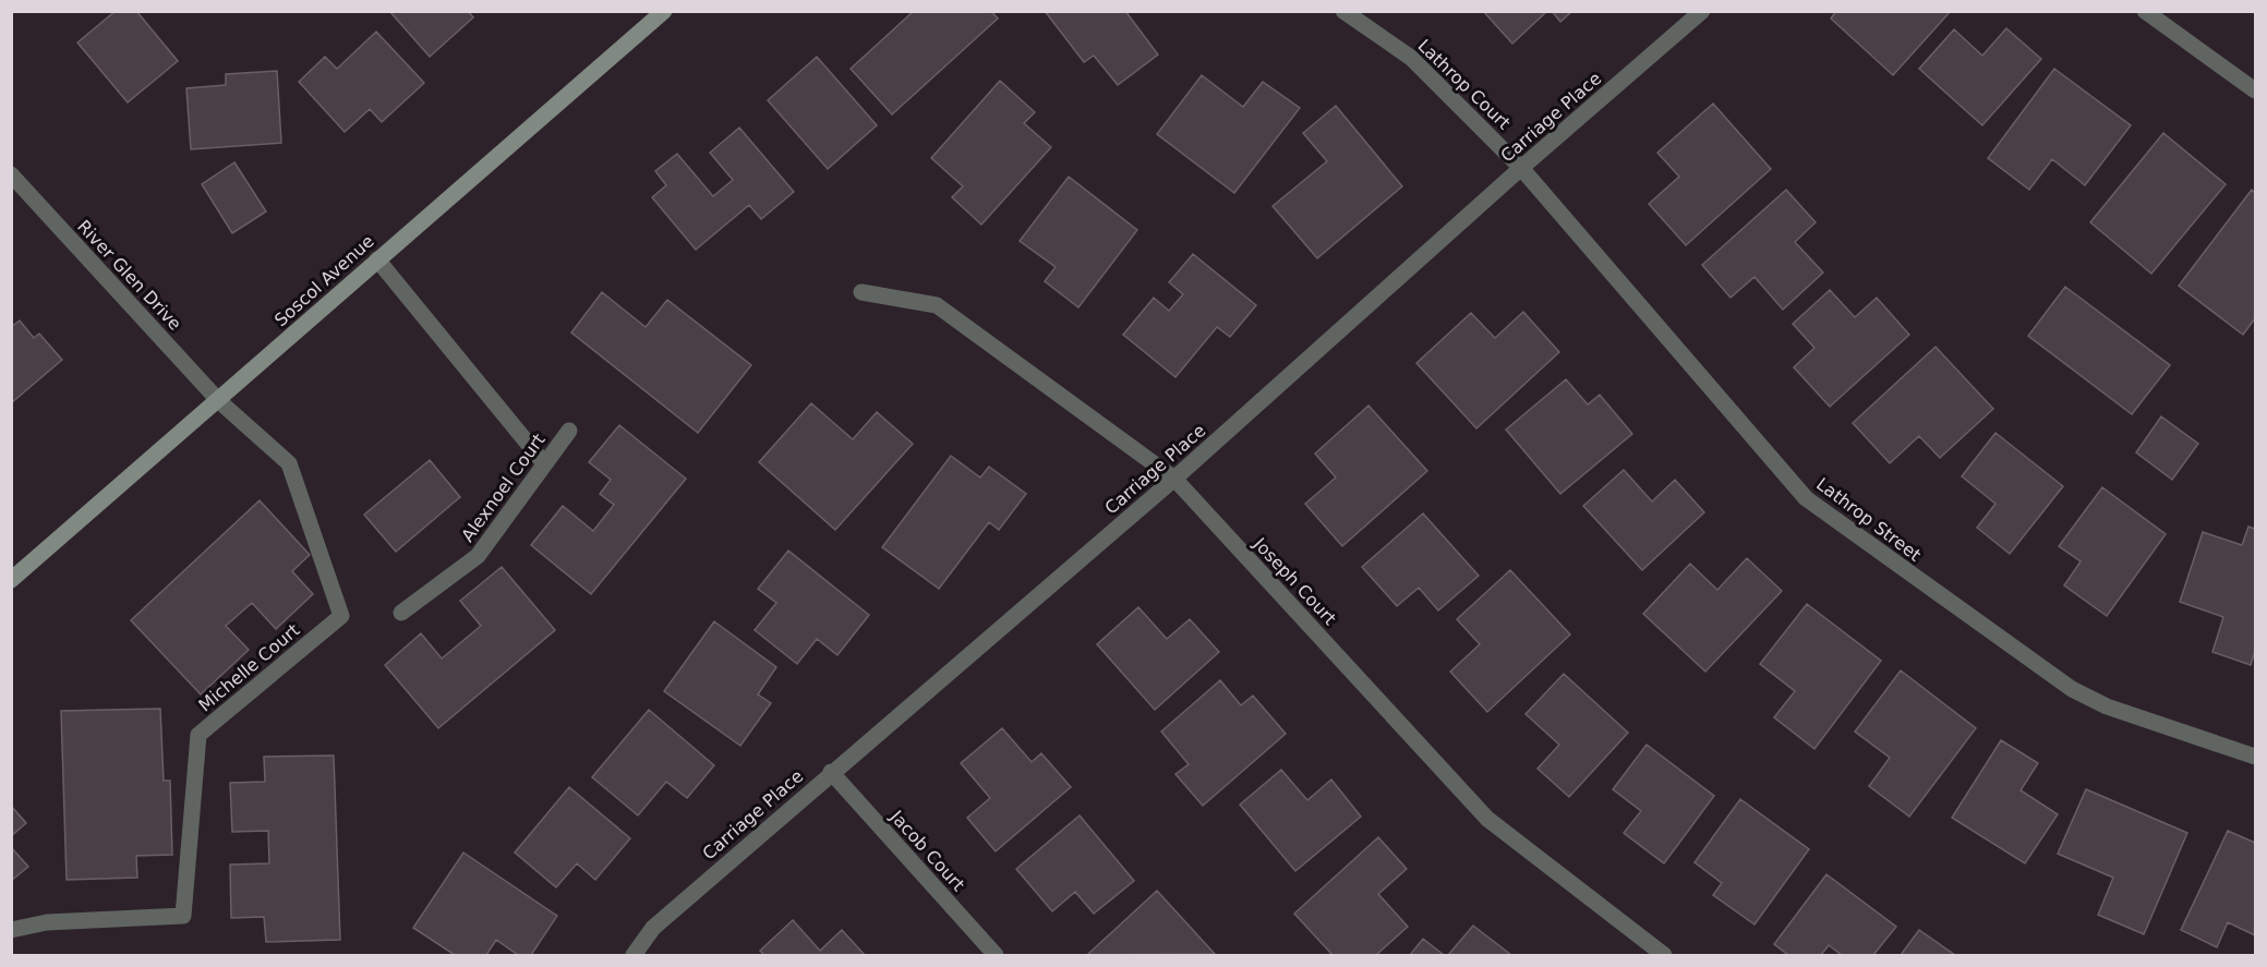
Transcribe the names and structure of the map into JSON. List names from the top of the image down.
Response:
{
  "streets": {
    "main road": ["Soscol Avenue"],
    "street": [
      "Lathrop Court",
      "Carriage Place",
      "River Glen Drive",
      "Alexnoel Court",
      "Lathrop Street",
      "Joseph Court",
      "Michelle Court",
      "Jacob Court"
    ]
  },
  "crossings": [
    ["Lathrop Court", "Carriage Place"],
    ["Lathrop Court", "Lathrop Street"],
    ["Carriage Place", "Lathrop Street"],
    ["Carriage Place", "Joseph Court"],
    ["Carriage Place", "Jacob Court"],
    ["River Glen Drive", "Soscol Avenue"],
    ["River Glen Drive", "Michelle Court"],
    ["Soscol Avenue", "Michelle Court"]
  ]
}
